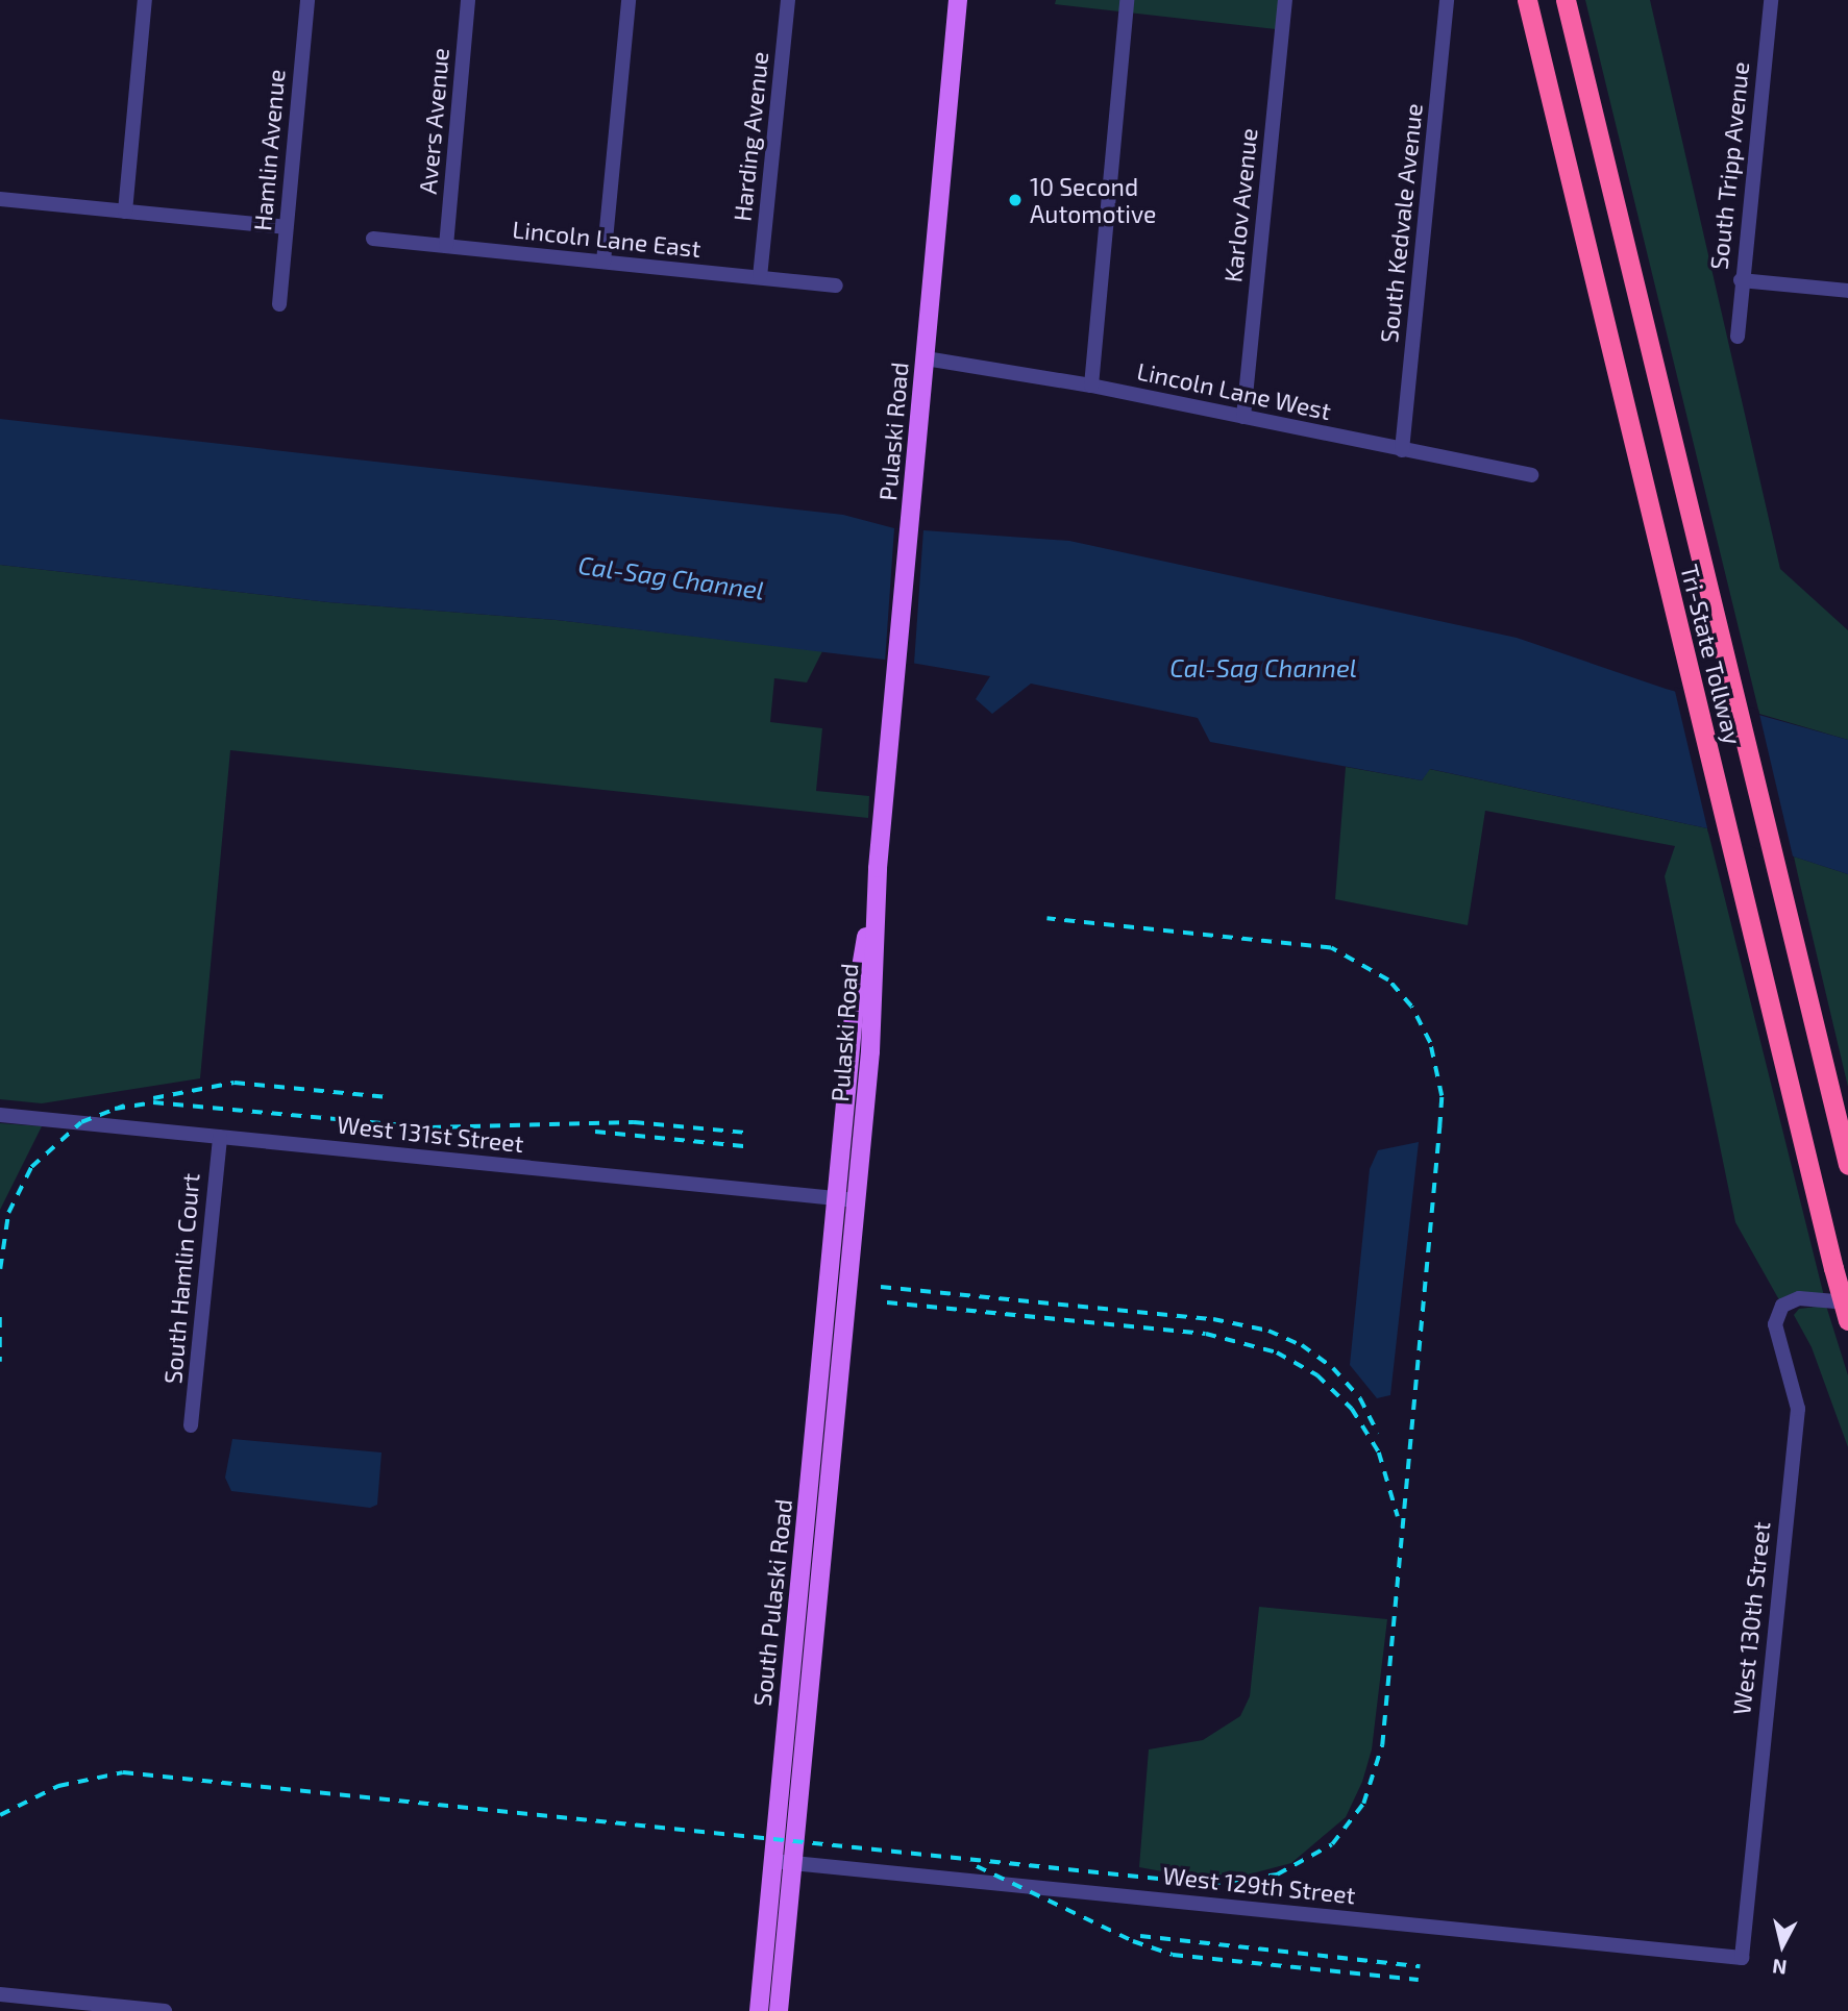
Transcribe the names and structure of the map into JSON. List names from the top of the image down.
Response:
{
  "streets": {
    "highway": ["Tri-State Tollway"],
    "main road": ["Pulaski Road", "South Pulaski Road"],
    "street": [
      "Avers Avenue",
      "Harding Avenue",
      "Hamlin Avenue",
      "South Tripp Avenue",
      "Karlov Avenue",
      "South Kedvale Avenue",
      "Lincoln Lane East",
      "Lincoln Lane West",
      "West 131st Street",
      "South Hamlin Court",
      "West 130th Street",
      "West 129th Street"
    ]
  },
  "crossings": [
    ["Avers Avenue", "Lincoln Lane East"],
    ["Harding Avenue", "Lincoln Lane East"],
    ["Karlov Avenue", "Lincoln Lane West"],
    ["South Kedvale Avenue", "Lincoln Lane West"],
    ["Lincoln Lane West", "Pulaski Road"],
    ["Pulaski Road", "West 131st Street"],
    ["Pulaski Road", "South Pulaski Road"],
    ["West 131st Street", "South Hamlin Court"],
    ["West 131st Street", "South Pulaski Road"],
    ["South Pulaski Road", "West 129th Street"],
    ["West 130th Street", "West 129th Street"]
  ],
  "water": ["Cal-Sag Channel"],
  "places": ["10 Second Automotive"],
  "north": "bottom"
}
